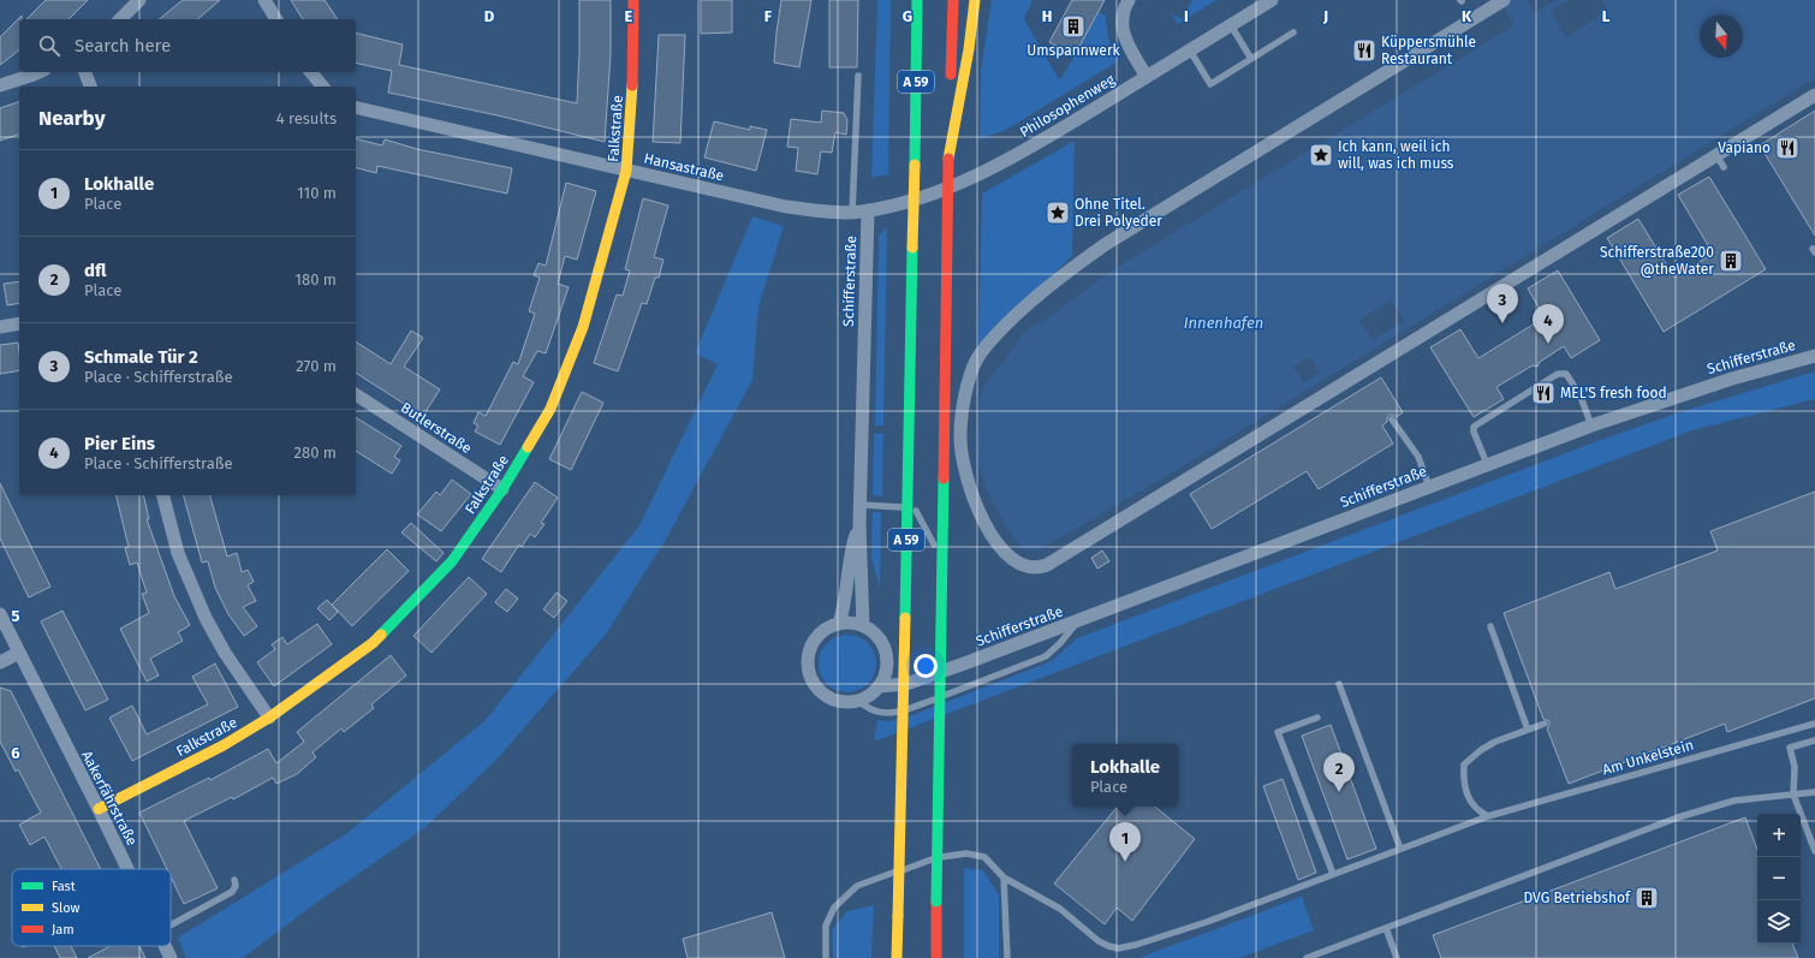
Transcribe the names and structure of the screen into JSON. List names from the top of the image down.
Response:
{
  "streets": {
    "main road": ["A 59", "Falkstraße"],
    "street": [
      "Philosophenweg",
      "Hansastraße",
      "Schifferstraße",
      "Butlerstraße",
      "Aakerfährstraße"
    ],
    "lane": ["Am Unkelstein"]
  },
  "crossings": [
    ["Philosophenweg", "Hansastraße"],
    ["Philosophenweg", "Schifferstraße"],
    ["Falkstraße", "Hansastraße"],
    ["Falkstraße", "Butlerstraße"],
    ["Falkstraße", "Aakerfährstraße"],
    ["Hansastraße", "Schifferstraße"]
  ],
  "water": ["Innenhafen"],
  "places": {
    "building": ["Umspannwerk", "Schifferstraße200 @theWater", "DVG Betriebshof"],
    "restaurant": ["Küppersmühle Restaurant", "Vapiano", "MEL'S fresh food"],
    "place": ["Ich kann, weil ich will, was ich muss", "Ohne Titel. Drei Polyeder"]
  },
  "legend": ["Fast", "Slow", "Jam"],
  "north": "bottom",
  "page": {
    "search": "Search here",
    "heading": ["Nearby", "4 results"],
    "list": [
      {
        "mark": "1",
        "name": "Lokhalle",
        "note": "Place",
        "value": "110 m"
      },
      {
        "mark": "2",
        "name": "dfl",
        "note": "Place",
        "value": "180 m"
      },
      {
        "mark": "3",
        "name": "Schmale Tür 2",
        "note": "Place · Schifferstraße",
        "value": "270 m"
      },
      {
        "mark": "4",
        "name": "Pier Eins",
        "note": "Place · Schifferstraße",
        "value": "280 m"
      }
    ],
    "pins": [
      "3",
      "4",
      "2",
      "1"
    ],
    "popup": ["Lokhalle", "Place"],
    "map_buttons": ["+", "−"]
  },
  "grid": {
    "columns": [
      "D",
      "E",
      "F",
      "G",
      "H",
      "I",
      "J",
      "K",
      "L"
    ],
    "rows": ["5", "6"]
  }
}
